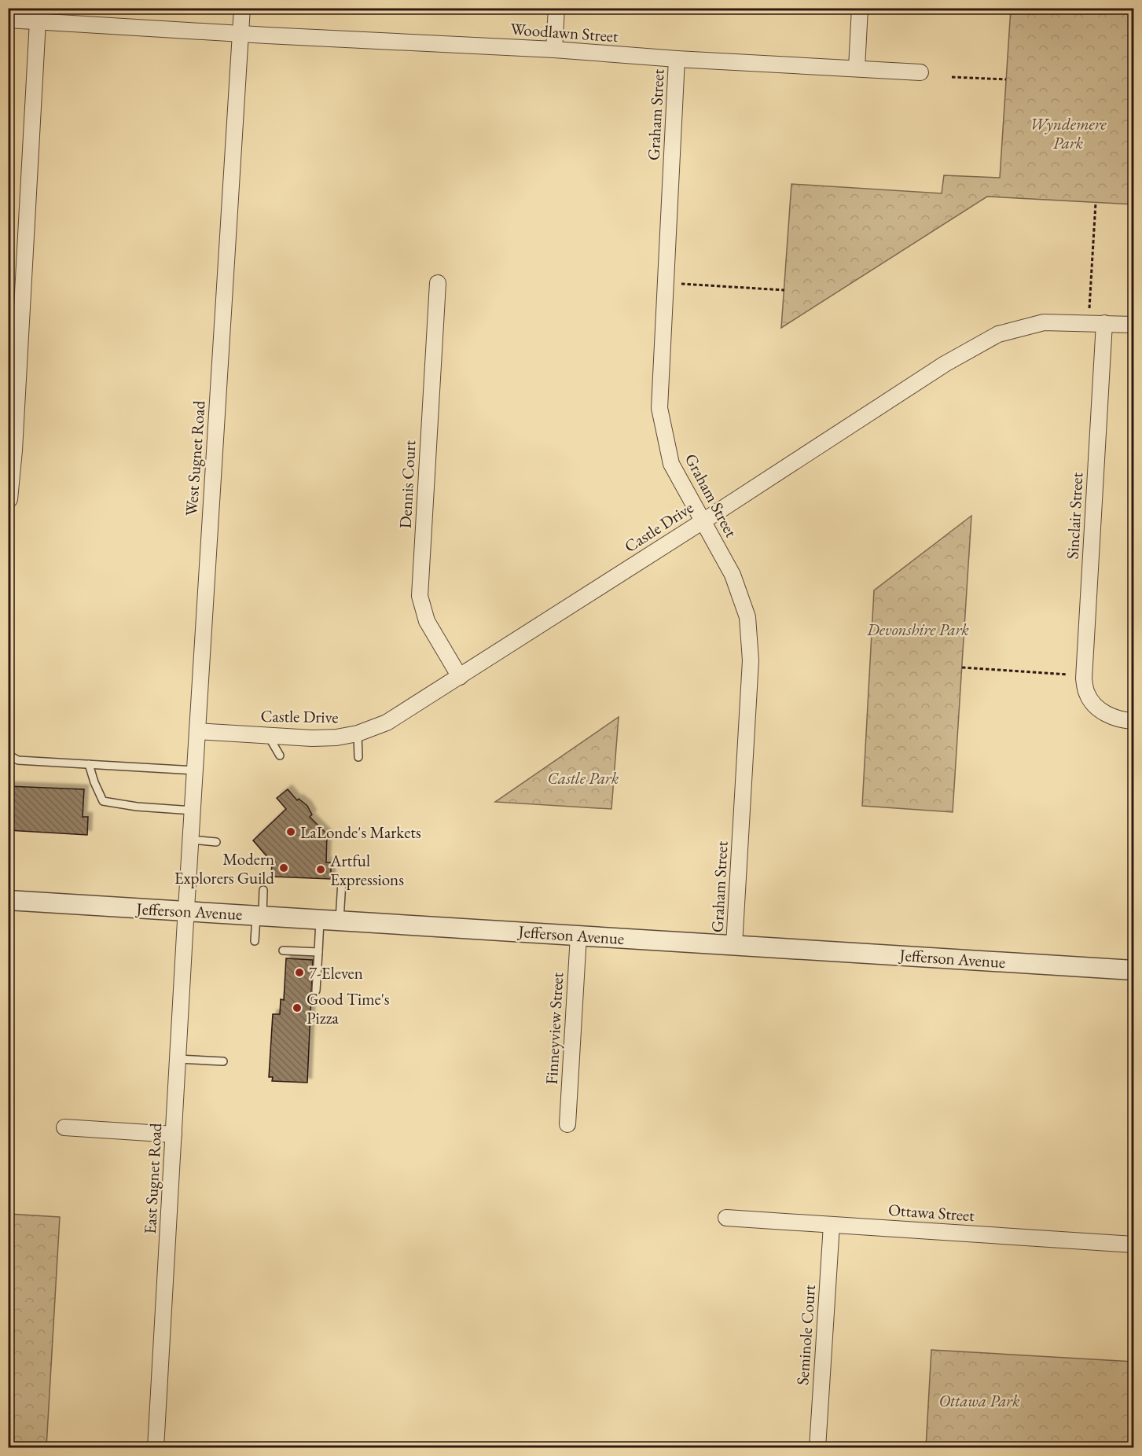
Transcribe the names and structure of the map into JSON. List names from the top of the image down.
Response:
{
  "streets": {
    "street": [
      "Woodlawn Street",
      "Graham Street",
      "West Sugnet Road",
      "Dennis Court",
      "Sinclair Street",
      "Castle Drive",
      "Jefferson Avenue",
      "Finneyview Street",
      "East Sugnet Road",
      "Ottawa Street",
      "Seminole Court"
    ]
  },
  "crossings": [
    ["Woodlawn Street", "Graham Street"],
    ["Woodlawn Street", "West Sugnet Road"],
    ["Graham Street", "Castle Drive"],
    ["Graham Street", "Jefferson Avenue"],
    ["West Sugnet Road", "Castle Drive"],
    ["West Sugnet Road", "Jefferson Avenue"],
    ["West Sugnet Road", "East Sugnet Road"],
    ["Dennis Court", "Castle Drive"],
    ["Sinclair Street", "Castle Drive"],
    ["Jefferson Avenue", "Finneyview Street"],
    ["Jefferson Avenue", "East Sugnet Road"],
    ["Ottawa Street", "Seminole Court"]
  ],
  "parks": [
    "Wyndemere Park",
    "Devonshire Park",
    "Castle Park",
    "Ottawa Park"
  ],
  "places": [
    "LaLonde's Markets",
    "Modern Explorers Guild",
    "Artful Expressions",
    "7-Eleven",
    "Good Time's Pizza"
  ]
}
